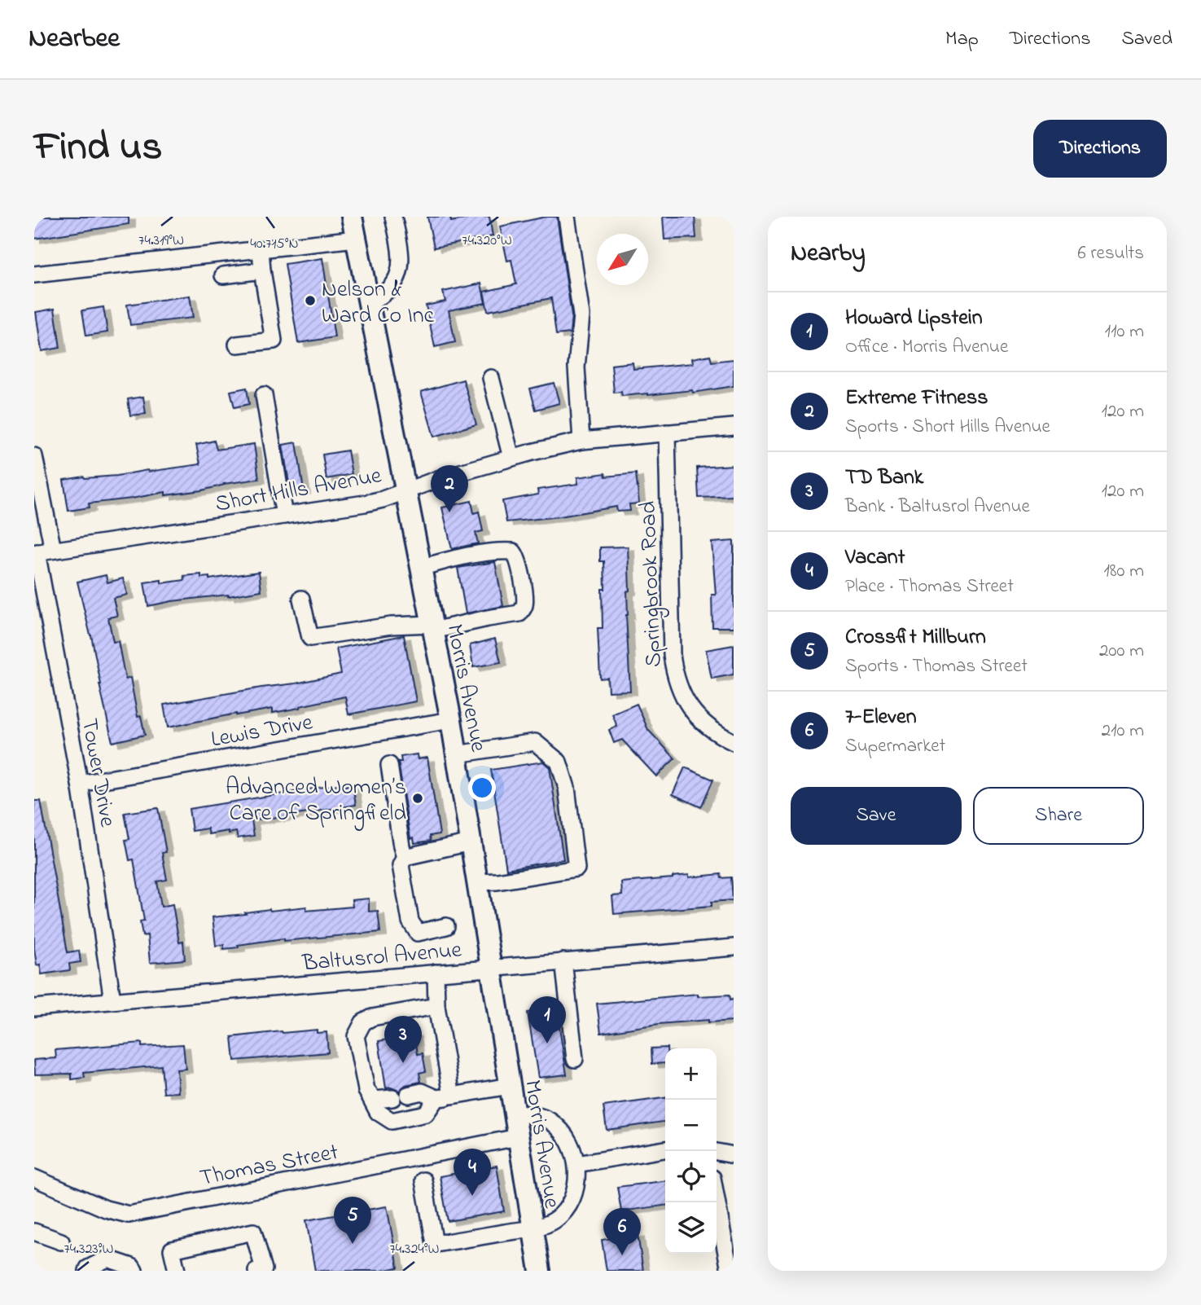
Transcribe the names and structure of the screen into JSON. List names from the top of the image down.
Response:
{
  "streets": {
    "main road": ["Morris Avenue"],
    "street": [
      "Short Hills Avenue",
      "Springbrook Road",
      "Lewis Drive",
      "Tower Drive",
      "Baltusrol Avenue",
      "Thomas Street"
    ]
  },
  "crossings": [
    ["Short Hills Avenue", "Springbrook Road"],
    ["Short Hills Avenue", "Morris Avenue"],
    ["Short Hills Avenue", "Tower Drive"],
    ["Morris Avenue", "Lewis Drive"],
    ["Morris Avenue", "Baltusrol Avenue"],
    ["Morris Avenue", "Thomas Street"],
    ["Lewis Drive", "Tower Drive"],
    ["Tower Drive", "Baltusrol Avenue"]
  ],
  "places": ["Nelson & Ward Co Inc", "Advanced Women’s Care of Springfield"],
  "north": "bottom left",
  "page": {
    "header": "Nearbee",
    "nav": ["Map", "Directions", "Saved"],
    "title": "Find us",
    "buttons": [
      "Directions",
      ["Save", "Share"]
    ],
    "heading": ["Nearby", "6 results"],
    "list": [
      {
        "mark": "1",
        "name": "Howard Lipstein",
        "note": "Office · Morris Avenue",
        "value": "110 m"
      },
      {
        "mark": "2",
        "name": "Extreme Fitness",
        "note": "Sports · Short Hills Avenue",
        "value": "120 m"
      },
      {
        "mark": "3",
        "name": "TD Bank",
        "note": "Bank · Baltusrol Avenue",
        "value": "120 m"
      },
      {
        "mark": "4",
        "name": "Vacant",
        "note": "Place · Thomas Street",
        "value": "180 m"
      },
      {
        "mark": "5",
        "name": "Crossfit Millburn",
        "note": "Sports · Thomas Street",
        "value": "200 m"
      },
      {
        "mark": "6",
        "name": "7-Eleven",
        "note": "Supermarket",
        "value": "210 m"
      }
    ],
    "pins": [
      "2",
      "1",
      "3",
      "4",
      "5",
      "6"
    ],
    "map_buttons": ["+", "−"]
  },
  "coordinates": [
    "74.319°W",
    "74.320°W",
    "40.715°N",
    "74.323°W",
    "74.324°W"
  ]
}
